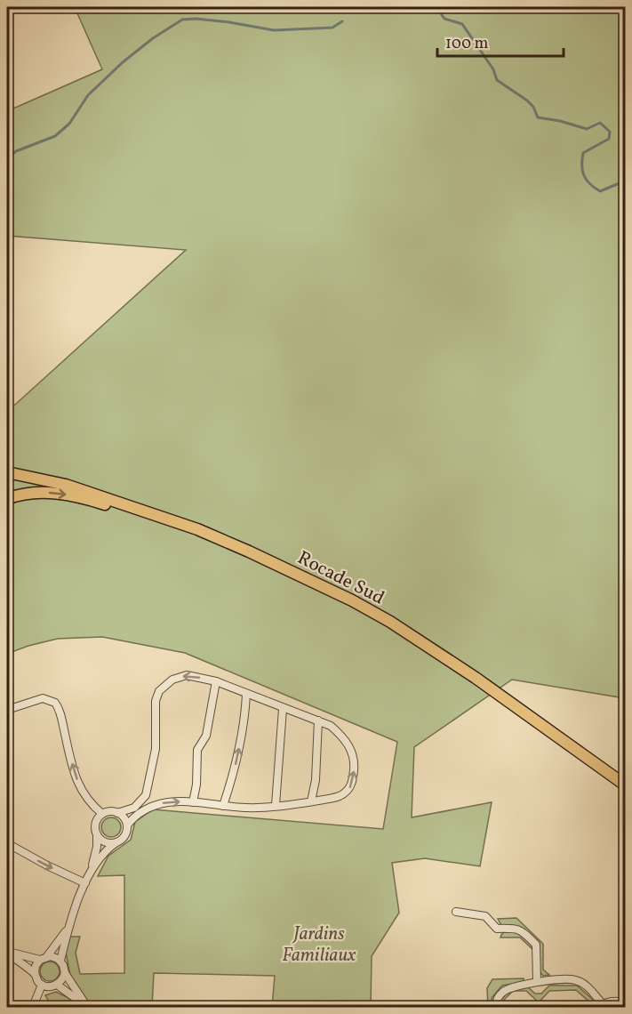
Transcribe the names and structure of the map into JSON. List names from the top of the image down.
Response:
{
  "streets": {
    "main road": ["Rocade Sud"]
  },
  "parks": ["Jardins Familiaux"],
  "scale_bar": "100 m"
}
